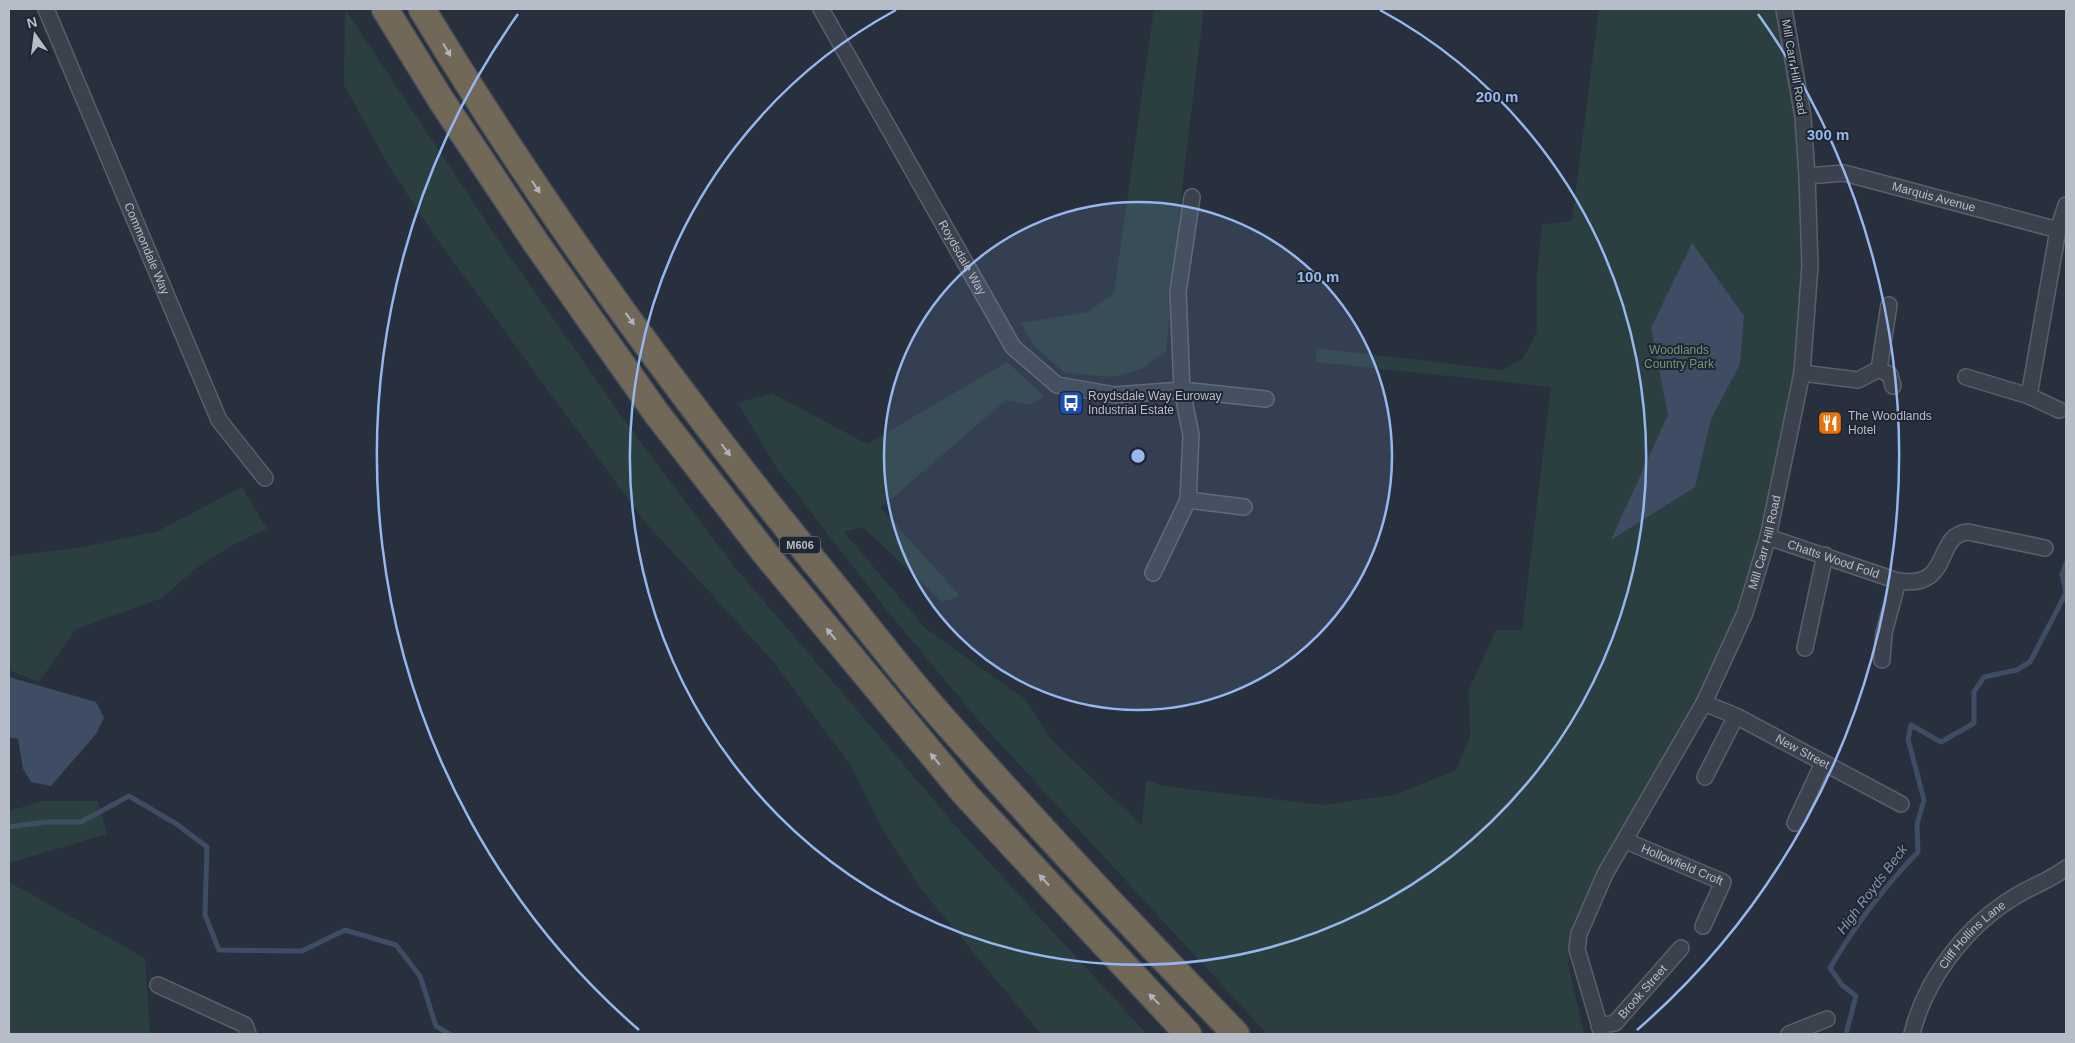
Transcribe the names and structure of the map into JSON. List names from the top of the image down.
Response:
{
  "streets": {
    "highway": ["M606"],
    "street": [
      "Mill Carr Hill Road",
      "Marquis Avenue",
      "Commondale Way",
      "Roydsdale Way",
      "Chatts Wood Fold",
      "New Street",
      "Hollowfield Croft",
      "Cliff Hollins Lane",
      "Brook Street"
    ]
  },
  "crossings": [
    ["Mill Carr Hill Road", "Marquis Avenue"],
    ["Mill Carr Hill Road", "Chatts Wood Fold"],
    ["Mill Carr Hill Road", "New Street"],
    ["Mill Carr Hill Road", "Hollowfield Croft"],
    ["Mill Carr Hill Road", "Brook Street"]
  ],
  "water": ["High Royds Beck"],
  "parks": ["Woodlands Country Park"],
  "places": {
    "bus stop": ["Roydsdale Way Euroway Industrial Estate"],
    "restaurant": ["The Woodlands Hotel"]
  },
  "north": "top",
  "rings": ["200 m", "300 m", "100 m"]
}
